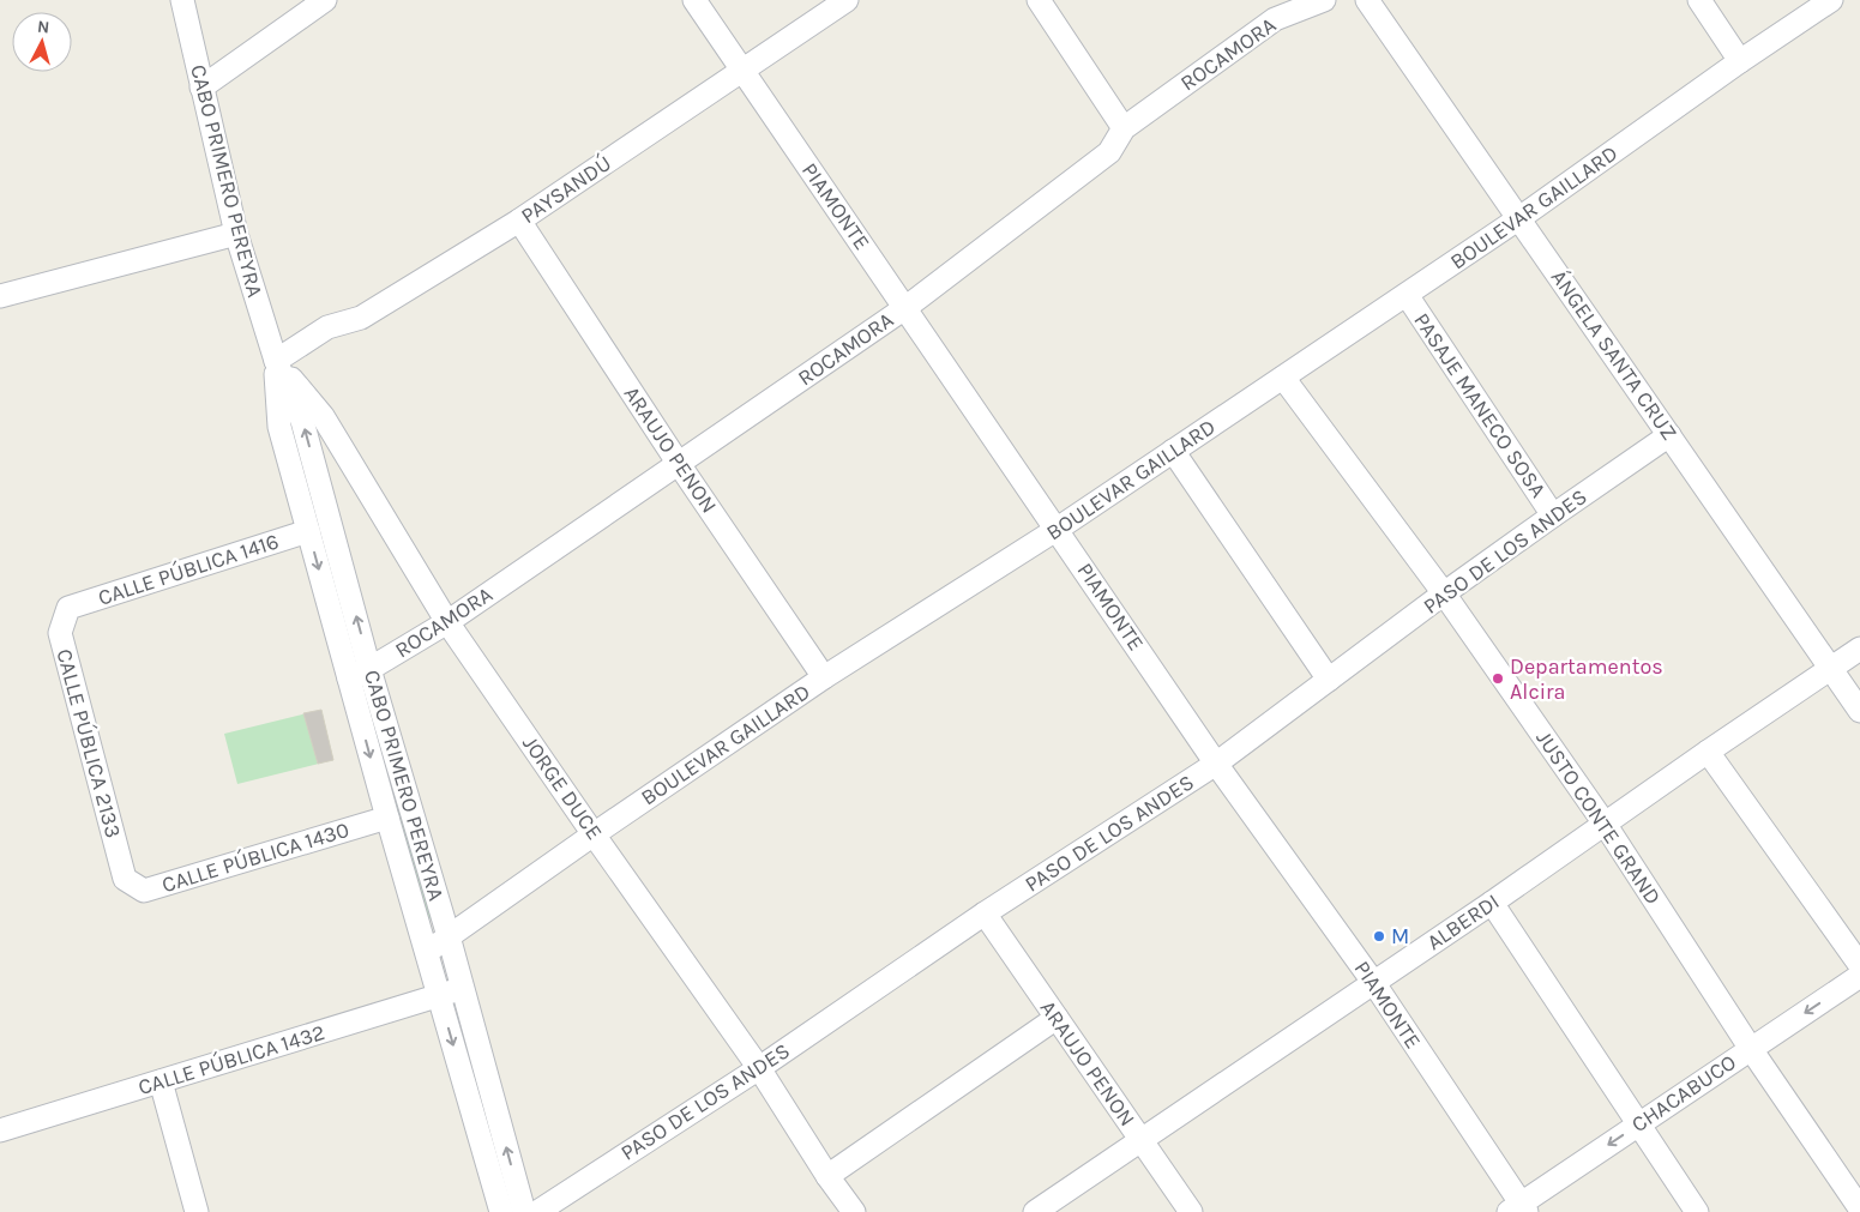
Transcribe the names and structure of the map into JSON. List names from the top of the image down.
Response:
{
  "streets": {
    "street": [
      "ROCAMORA",
      "CABO PRIMERO PEREYRA",
      "PAYSANDÚ",
      "PIAMONTE",
      "BOULEVAR GAILLARD",
      "ÁNGELA SANTA CRUZ",
      "PASAJE MANECO SOSA",
      "ARAUJO PENON",
      "PASO DE LOS ANDES",
      "CALLE PÚBLICA 1416",
      "CALLE PÚBLICA 2133",
      "JORGE DUCE",
      "JUSTO CONTE GRAND",
      "CALLE PÚBLICA 1430",
      "ALBERDI",
      "CALLE PÚBLICA 1432",
      "CHACABUCO"
    ]
  },
  "crossings": [
    ["ROCAMORA", "CABO PRIMERO PEREYRA"],
    ["ROCAMORA", "PIAMONTE"],
    ["ROCAMORA", "ARAUJO PENON"],
    ["ROCAMORA", "JORGE DUCE"],
    ["CABO PRIMERO PEREYRA", "PAYSANDÚ"],
    ["CABO PRIMERO PEREYRA", "BOULEVAR GAILLARD"],
    ["CABO PRIMERO PEREYRA", "CALLE PÚBLICA 1416"],
    ["CABO PRIMERO PEREYRA", "JORGE DUCE"],
    ["CABO PRIMERO PEREYRA", "CALLE PÚBLICA 1430"],
    ["CABO PRIMERO PEREYRA", "CALLE PÚBLICA 1432"],
    ["PAYSANDÚ", "PIAMONTE"],
    ["PAYSANDÚ", "ARAUJO PENON"],
    ["PAYSANDÚ", "JORGE DUCE"],
    ["PIAMONTE", "BOULEVAR GAILLARD"],
    ["PIAMONTE", "PASO DE LOS ANDES"],
    ["PIAMONTE", "ALBERDI"],
    ["PIAMONTE", "CHACABUCO"],
    ["BOULEVAR GAILLARD", "ÁNGELA SANTA CRUZ"],
    ["BOULEVAR GAILLARD", "PASAJE MANECO SOSA"],
    ["BOULEVAR GAILLARD", "ARAUJO PENON"],
    ["BOULEVAR GAILLARD", "JORGE DUCE"],
    ["BOULEVAR GAILLARD", "JUSTO CONTE GRAND"],
    ["ÁNGELA SANTA CRUZ", "PASO DE LOS ANDES"],
    ["ÁNGELA SANTA CRUZ", "ALBERDI"],
    ["PASAJE MANECO SOSA", "PASO DE LOS ANDES"],
    ["ARAUJO PENON", "PASO DE LOS ANDES"],
    ["ARAUJO PENON", "ALBERDI"],
    ["PASO DE LOS ANDES", "JORGE DUCE"],
    ["PASO DE LOS ANDES", "JUSTO CONTE GRAND"],
    ["CALLE PÚBLICA 1416", "CALLE PÚBLICA 2133"],
    ["CALLE PÚBLICA 2133", "CALLE PÚBLICA 1430"],
    ["JUSTO CONTE GRAND", "ALBERDI"],
    ["JUSTO CONTE GRAND", "CHACABUCO"]
  ],
  "one_way": ["CHACABUCO"],
  "places": ["Departamentos Alcira", "M"],
  "north": "top"
}
